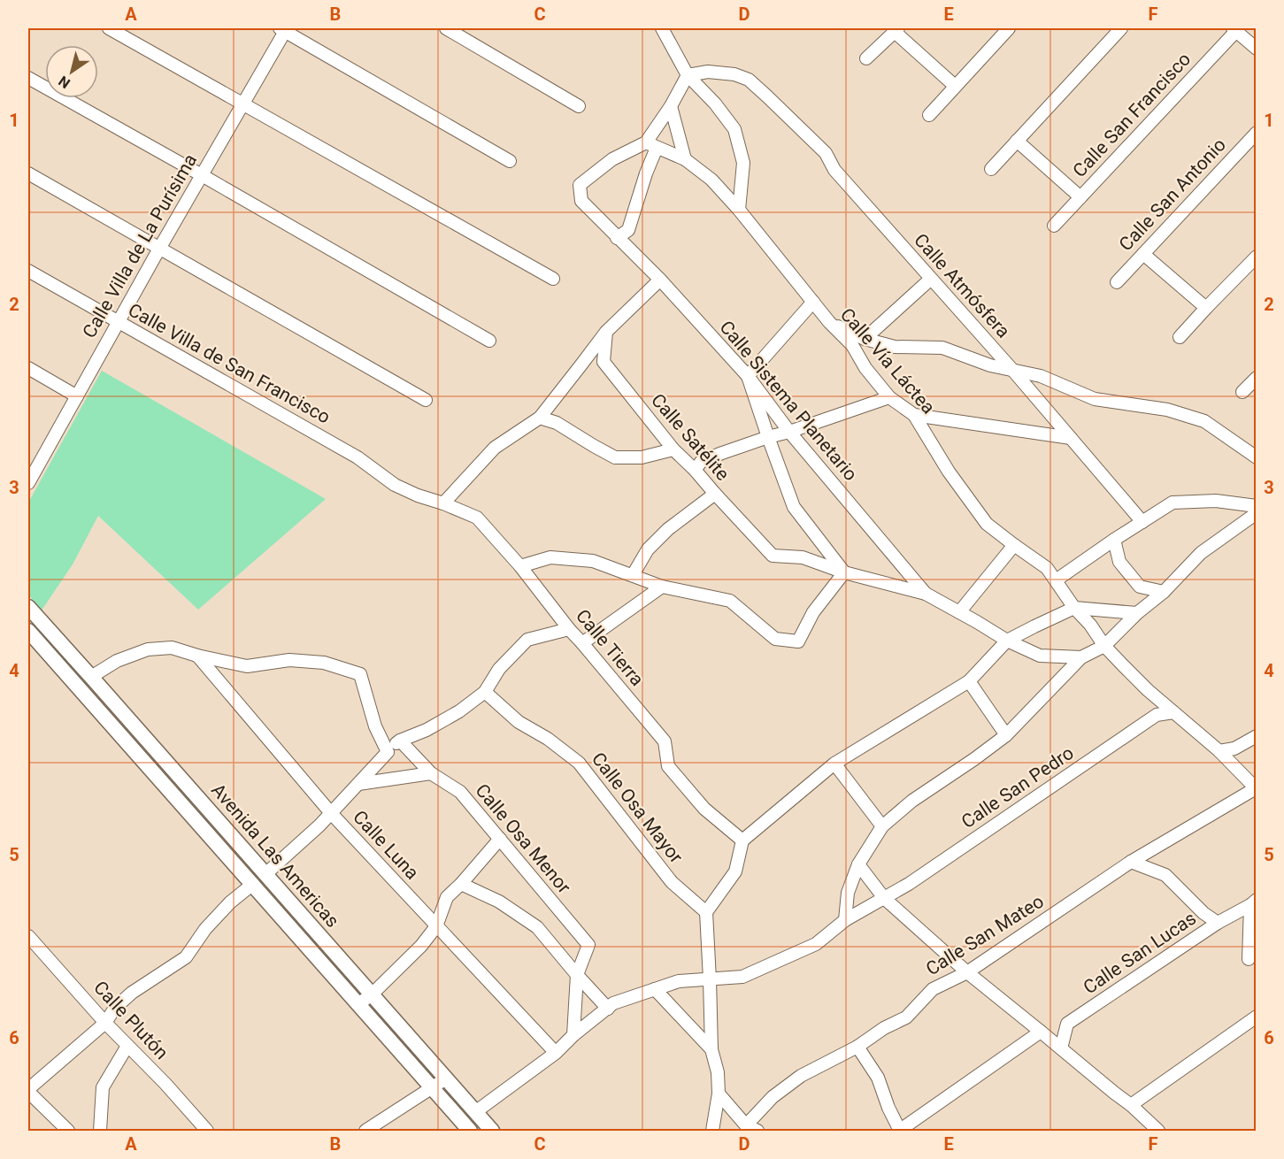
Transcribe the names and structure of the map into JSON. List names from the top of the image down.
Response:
{
  "streets": {
    "street": [
      "Calle San Francisco",
      "Calle San Antonio",
      "Calle Villa de La Purísima",
      "Calle Atmósfera",
      "Calle Vía Láctea",
      "Calle Villa de San Francisco",
      "Calle Sistema Planetario",
      "Calle Satélite",
      "Calle Tierra",
      "Calle San Pedro",
      "Calle Osa Mayor",
      "Calle Osa Menor",
      "Calle Luna",
      "Avenida Las Americas",
      "Calle San Mateo",
      "Calle San Lucas",
      "Calle Plutón"
    ]
  },
  "crossings": [
    ["Calle Villa de La Purísima", "Calle Villa de San Francisco"],
    ["Calle Vía Láctea", "Calle Sistema Planetario"],
    ["Calle Vía Láctea", "Calle San Pedro"],
    ["Calle Vía Láctea", "Calle San Mateo"],
    ["Calle Villa de San Francisco", "Calle Tierra"],
    ["Calle San Pedro", "Calle Luna"],
    ["Calle San Pedro", "Avenida Las Americas"]
  ],
  "north": "bottom left",
  "grid": {
    "columns": [
      "A",
      "B",
      "C",
      "D",
      "E",
      "F"
    ],
    "rows": [
      "1",
      "2",
      "3",
      "4",
      "5",
      "6"
    ]
  }
}
